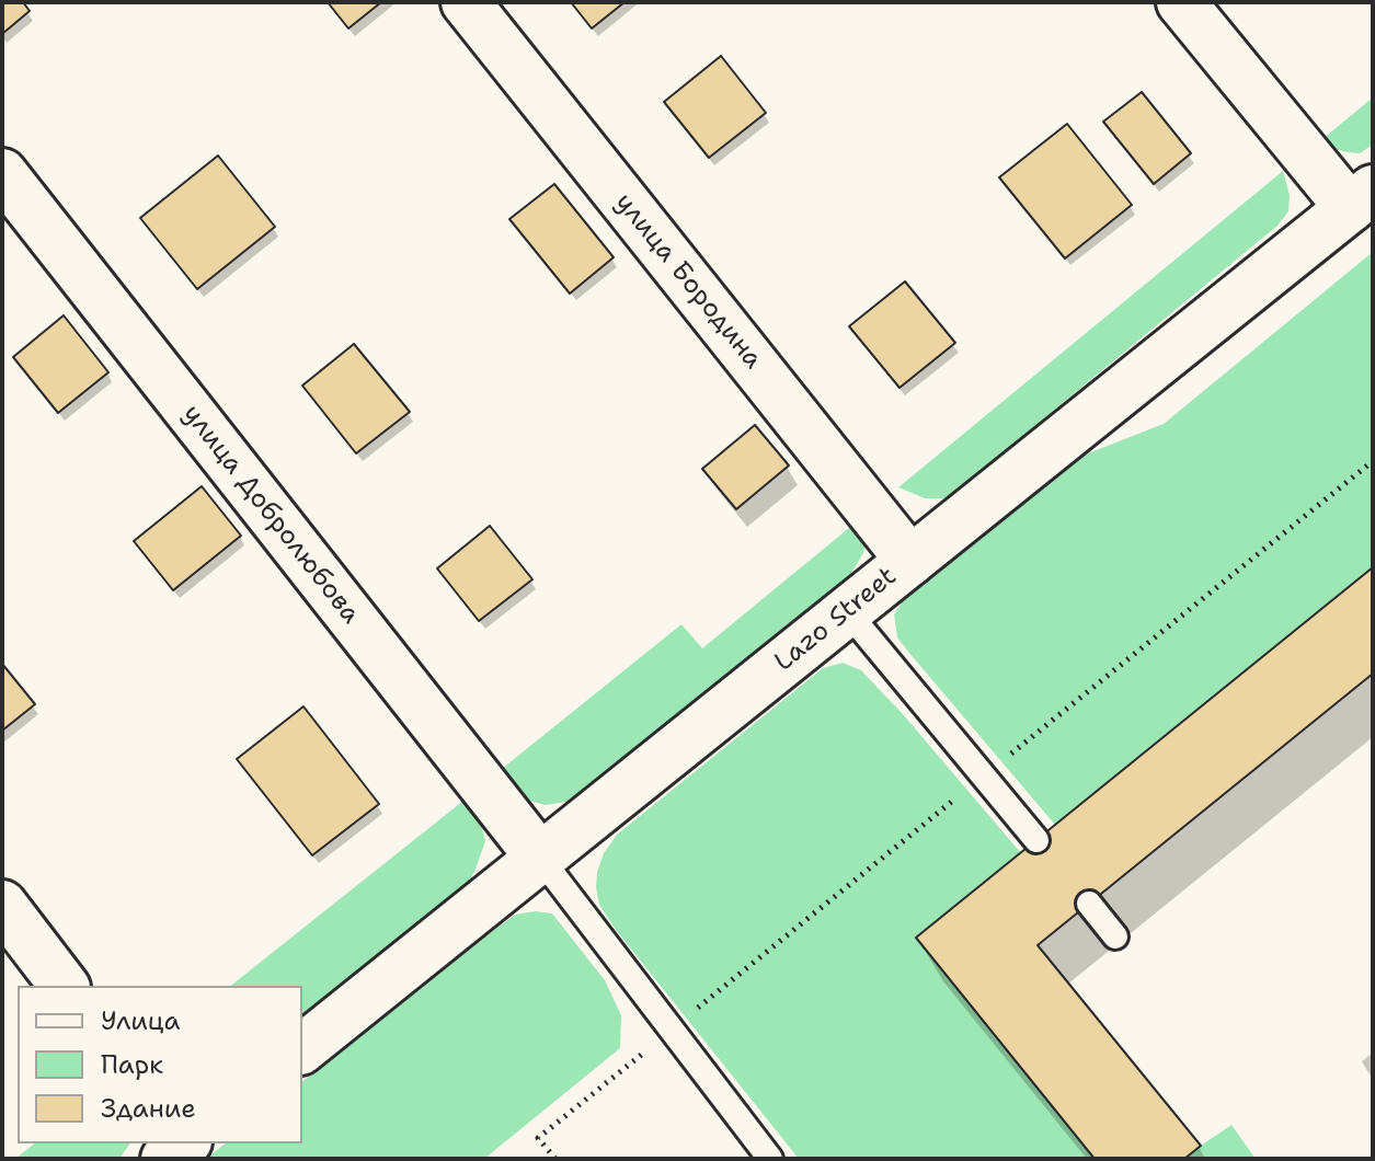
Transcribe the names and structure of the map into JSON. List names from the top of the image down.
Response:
{
  "streets": {
    "street": ["улица Бородина", "улица Добролюбова", "Lazo Street"]
  },
  "crossings": [
    ["улица Бородина", "Lazo Street"],
    ["улица Добролюбова", "Lazo Street"]
  ],
  "legend": ["Улица", "Парк", "Здание"]
}
